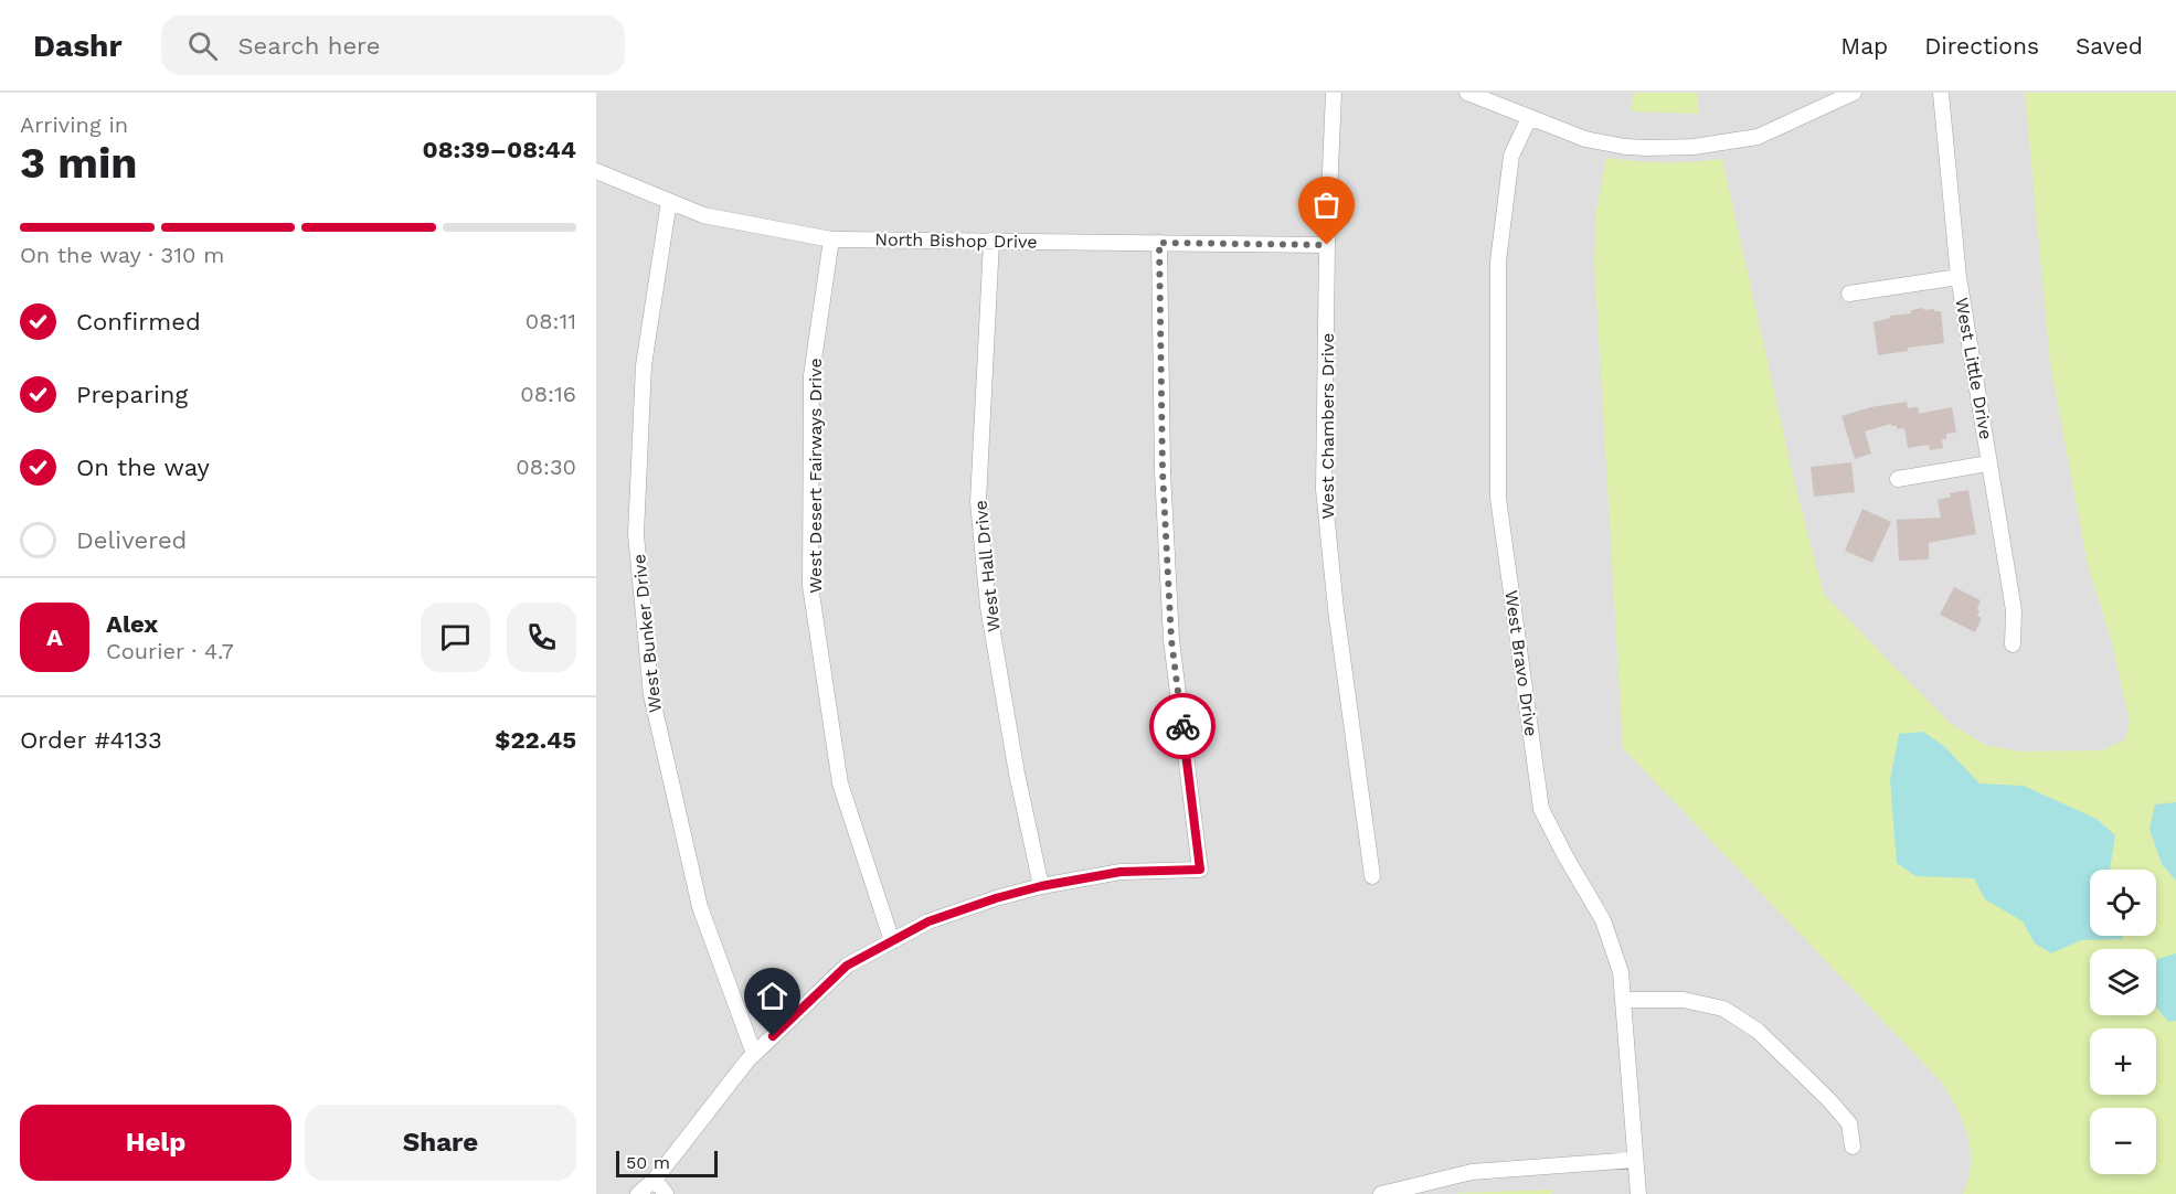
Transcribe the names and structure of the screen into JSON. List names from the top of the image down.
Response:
{
  "streets": {
    "street": [
      "North Bishop Drive",
      "West Little Drive",
      "West Chambers Drive",
      "West Desert Fairways Drive",
      "West Hall Drive",
      "West Bunker Drive",
      "West Bravo Drive"
    ]
  },
  "crossings": [
    ["North Bishop Drive", "West Chambers Drive"],
    ["North Bishop Drive", "West Desert Fairways Drive"],
    ["North Bishop Drive", "West Hall Drive"],
    ["North Bishop Drive", "West Bunker Drive"]
  ],
  "scale_bar": "50 m",
  "page": {
    "header": "Dashr",
    "search": "Search here",
    "nav": ["Map", "Directions", "Saved"],
    "heading": ["3 min", "Arriving in", "08:39–08:44"],
    "panel": [
      "Alex",
      "Courier · 4.7",
      "Order #4133",
      "$22.45"
    ],
    "bar": "On the way · 310 m",
    "list": [
      ["Confirmed", "08:11"],
      ["Preparing", "08:16"],
      ["On the way", "08:30"],
      "Delivered"
    ],
    "round": "A",
    "map_buttons": ["+", "−"],
    "buttons": ["Help", "Share"],
    "scale": "50 m"
  }
}
